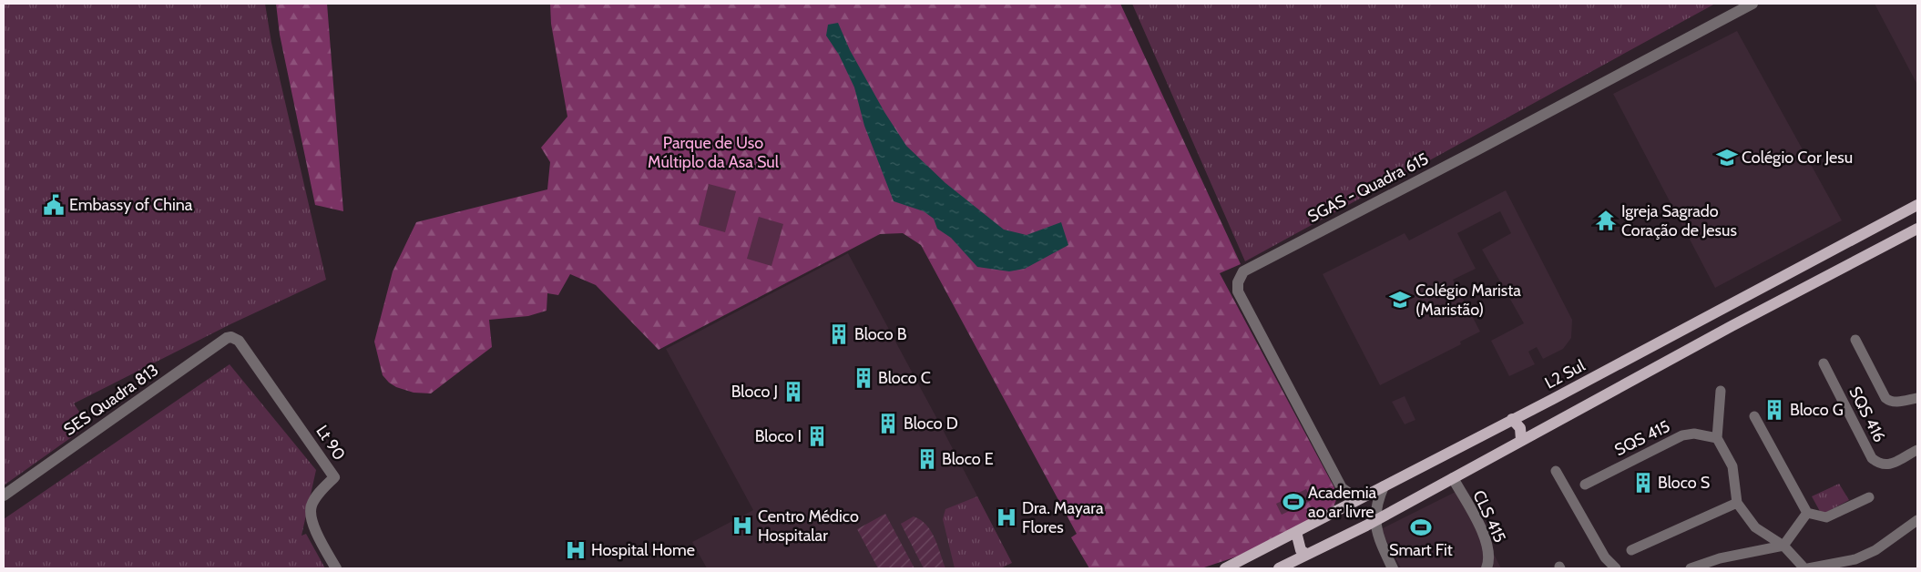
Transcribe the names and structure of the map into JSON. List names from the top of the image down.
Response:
{
  "streets": {
    "main road": ["L2 Sul"],
    "street": [
      "SGAS - Quadra 615",
      "SES Quadra 813",
      "SQS 416",
      "SQS 415",
      "Lt 90",
      "CLS 415"
    ]
  },
  "crossings": [
    ["SGAS - Quadra 615", "L2 Sul"],
    ["SES Quadra 813", "Lt 90"]
  ],
  "parks": ["Parque de Uso Múltiplo da Asa Sul"],
  "places": {
    "school or university": ["Colégio Cor Jesu", "Colégio Marista (Maristão)"],
    "public building": ["Embassy of China"],
    "temple": ["Igreja Sagrado Coração de Jesus"],
    "building": [
      "Bloco B",
      "Bloco C",
      "Bloco J",
      "Bloco G",
      "Bloco D",
      "Bloco I",
      "Bloco E",
      "Bloco S"
    ],
    "sports": ["Academia ao ar livre", "Smart Fit"],
    "hospital": ["Dra. Mayara Flores", "Centro Médico Hospitalar", "Hospital Home"]
  }
}
